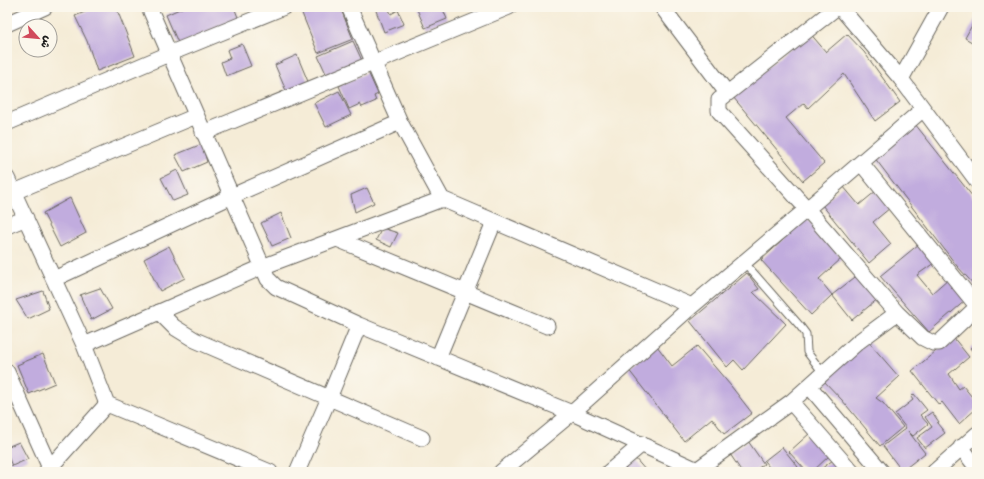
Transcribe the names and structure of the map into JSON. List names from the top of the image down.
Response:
{
  "north": "bottom right"
}
